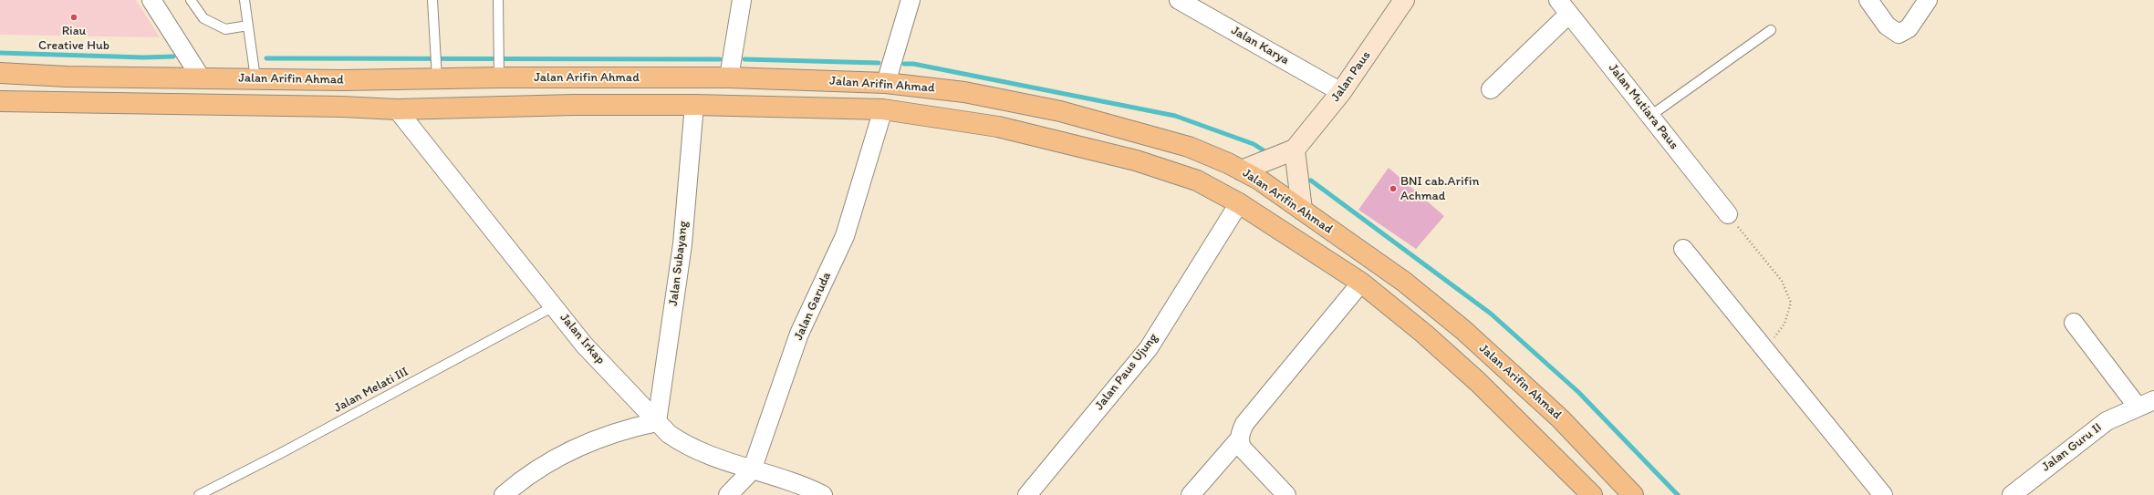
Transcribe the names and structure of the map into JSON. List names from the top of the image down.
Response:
{
  "streets": {
    "main road": ["Jalan Paus", "Jalan Arifin Ahmad"],
    "street": [
      "Jalan Karya",
      "Jalan Mutiara Paus",
      "Jalan Subayang",
      "Jalan Garuda",
      "Jalan Irkap",
      "Jalan Paus Ujung",
      "Jalan Guru II"
    ],
    "lane": ["Jalan Melati III"]
  },
  "crossings": [
    ["Jalan Karya", "Jalan Paus"],
    ["Jalan Paus", "Jalan Arifin Ahmad"],
    ["Jalan Arifin Ahmad", "Jalan Subayang"],
    ["Jalan Arifin Ahmad", "Jalan Garuda"],
    ["Jalan Arifin Ahmad", "Jalan Irkap"],
    ["Jalan Arifin Ahmad", "Jalan Paus Ujung"],
    ["Jalan Subayang", "Jalan Irkap"],
    ["Jalan Garuda", "Jalan Irkap"],
    ["Jalan Irkap", "Jalan Melati III"]
  ],
  "places": ["Riau Creative Hub", "BNI cab.Arifin Achmad"]
}
